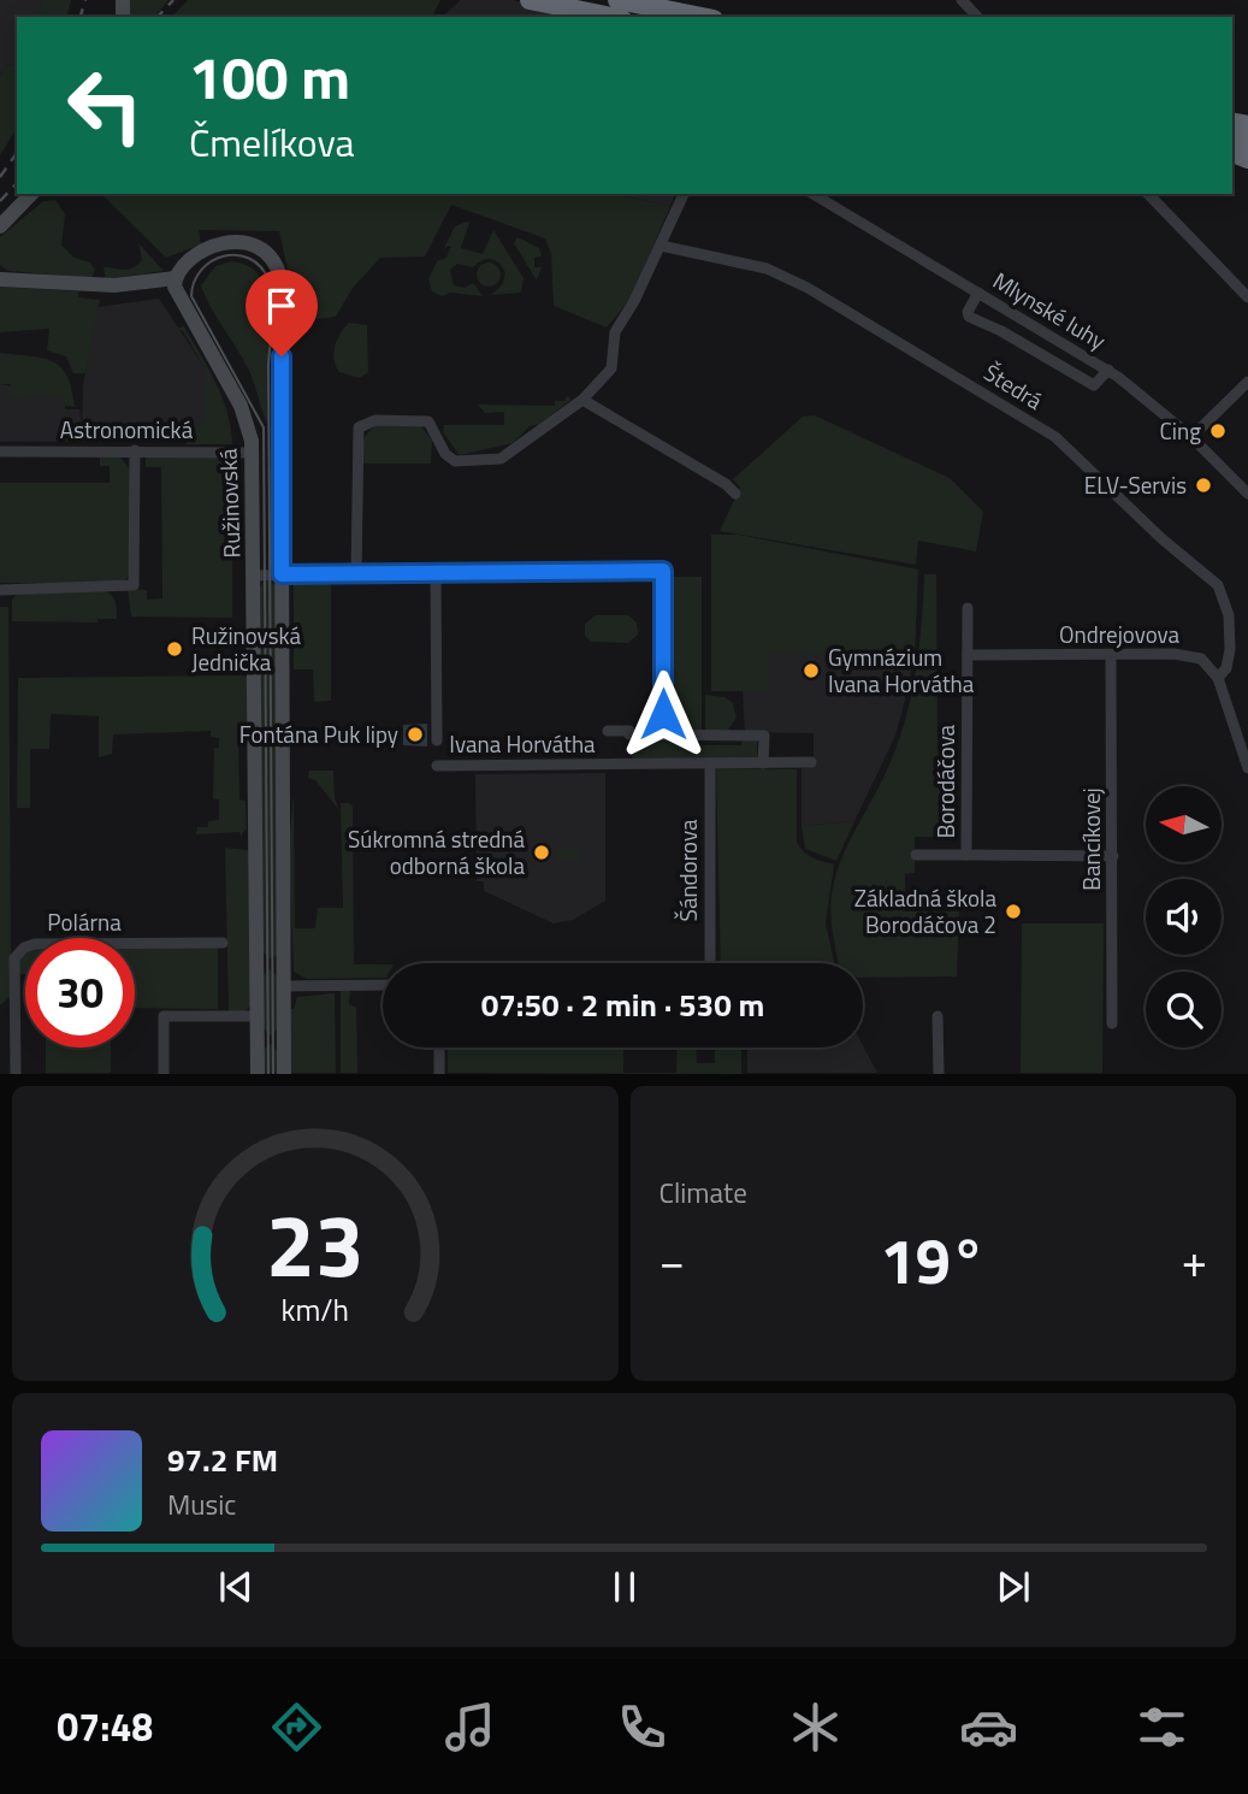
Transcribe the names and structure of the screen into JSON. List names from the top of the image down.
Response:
{
  "streets": {
    "street": [
      "Mlynské luhy",
      "Štedrá",
      "Astronomická",
      "Ružinovská",
      "Ondrejovova",
      "Ivana Horvátha",
      "Borodáčova",
      "Bancíkovej",
      "Šándorova",
      "Polárna"
    ]
  },
  "crossings": [
    ["Štedrá", "Ondrejovova"],
    ["Astronomická", "Ružinovská"],
    ["Ondrejovova", "Borodáčova"],
    ["Ondrejovova", "Bancíkovej"],
    ["Ivana Horvátha", "Šándorova"]
  ],
  "places": [
    "Cing",
    "ELV-Servis",
    "Ružinovská Jednička",
    "Gymnázium Ivana Horvátha",
    "Fontána Puk lipy",
    "Súkromná stredná odborná škola",
    "Základná škola Borodáčova 2"
  ],
  "north": "left",
  "page": {
    "turn": ["100 m", "Čmelíkova"],
    "limit": "30",
    "trip": "07:50 · 2 min · 530 m",
    "tile": "Climate",
    "heat": ["−", "19°", "+"],
    "song": ["97.2 FM", "Music"],
    "tabs": "07:48",
    "gauge": ["23", "km/h"]
  }
}
